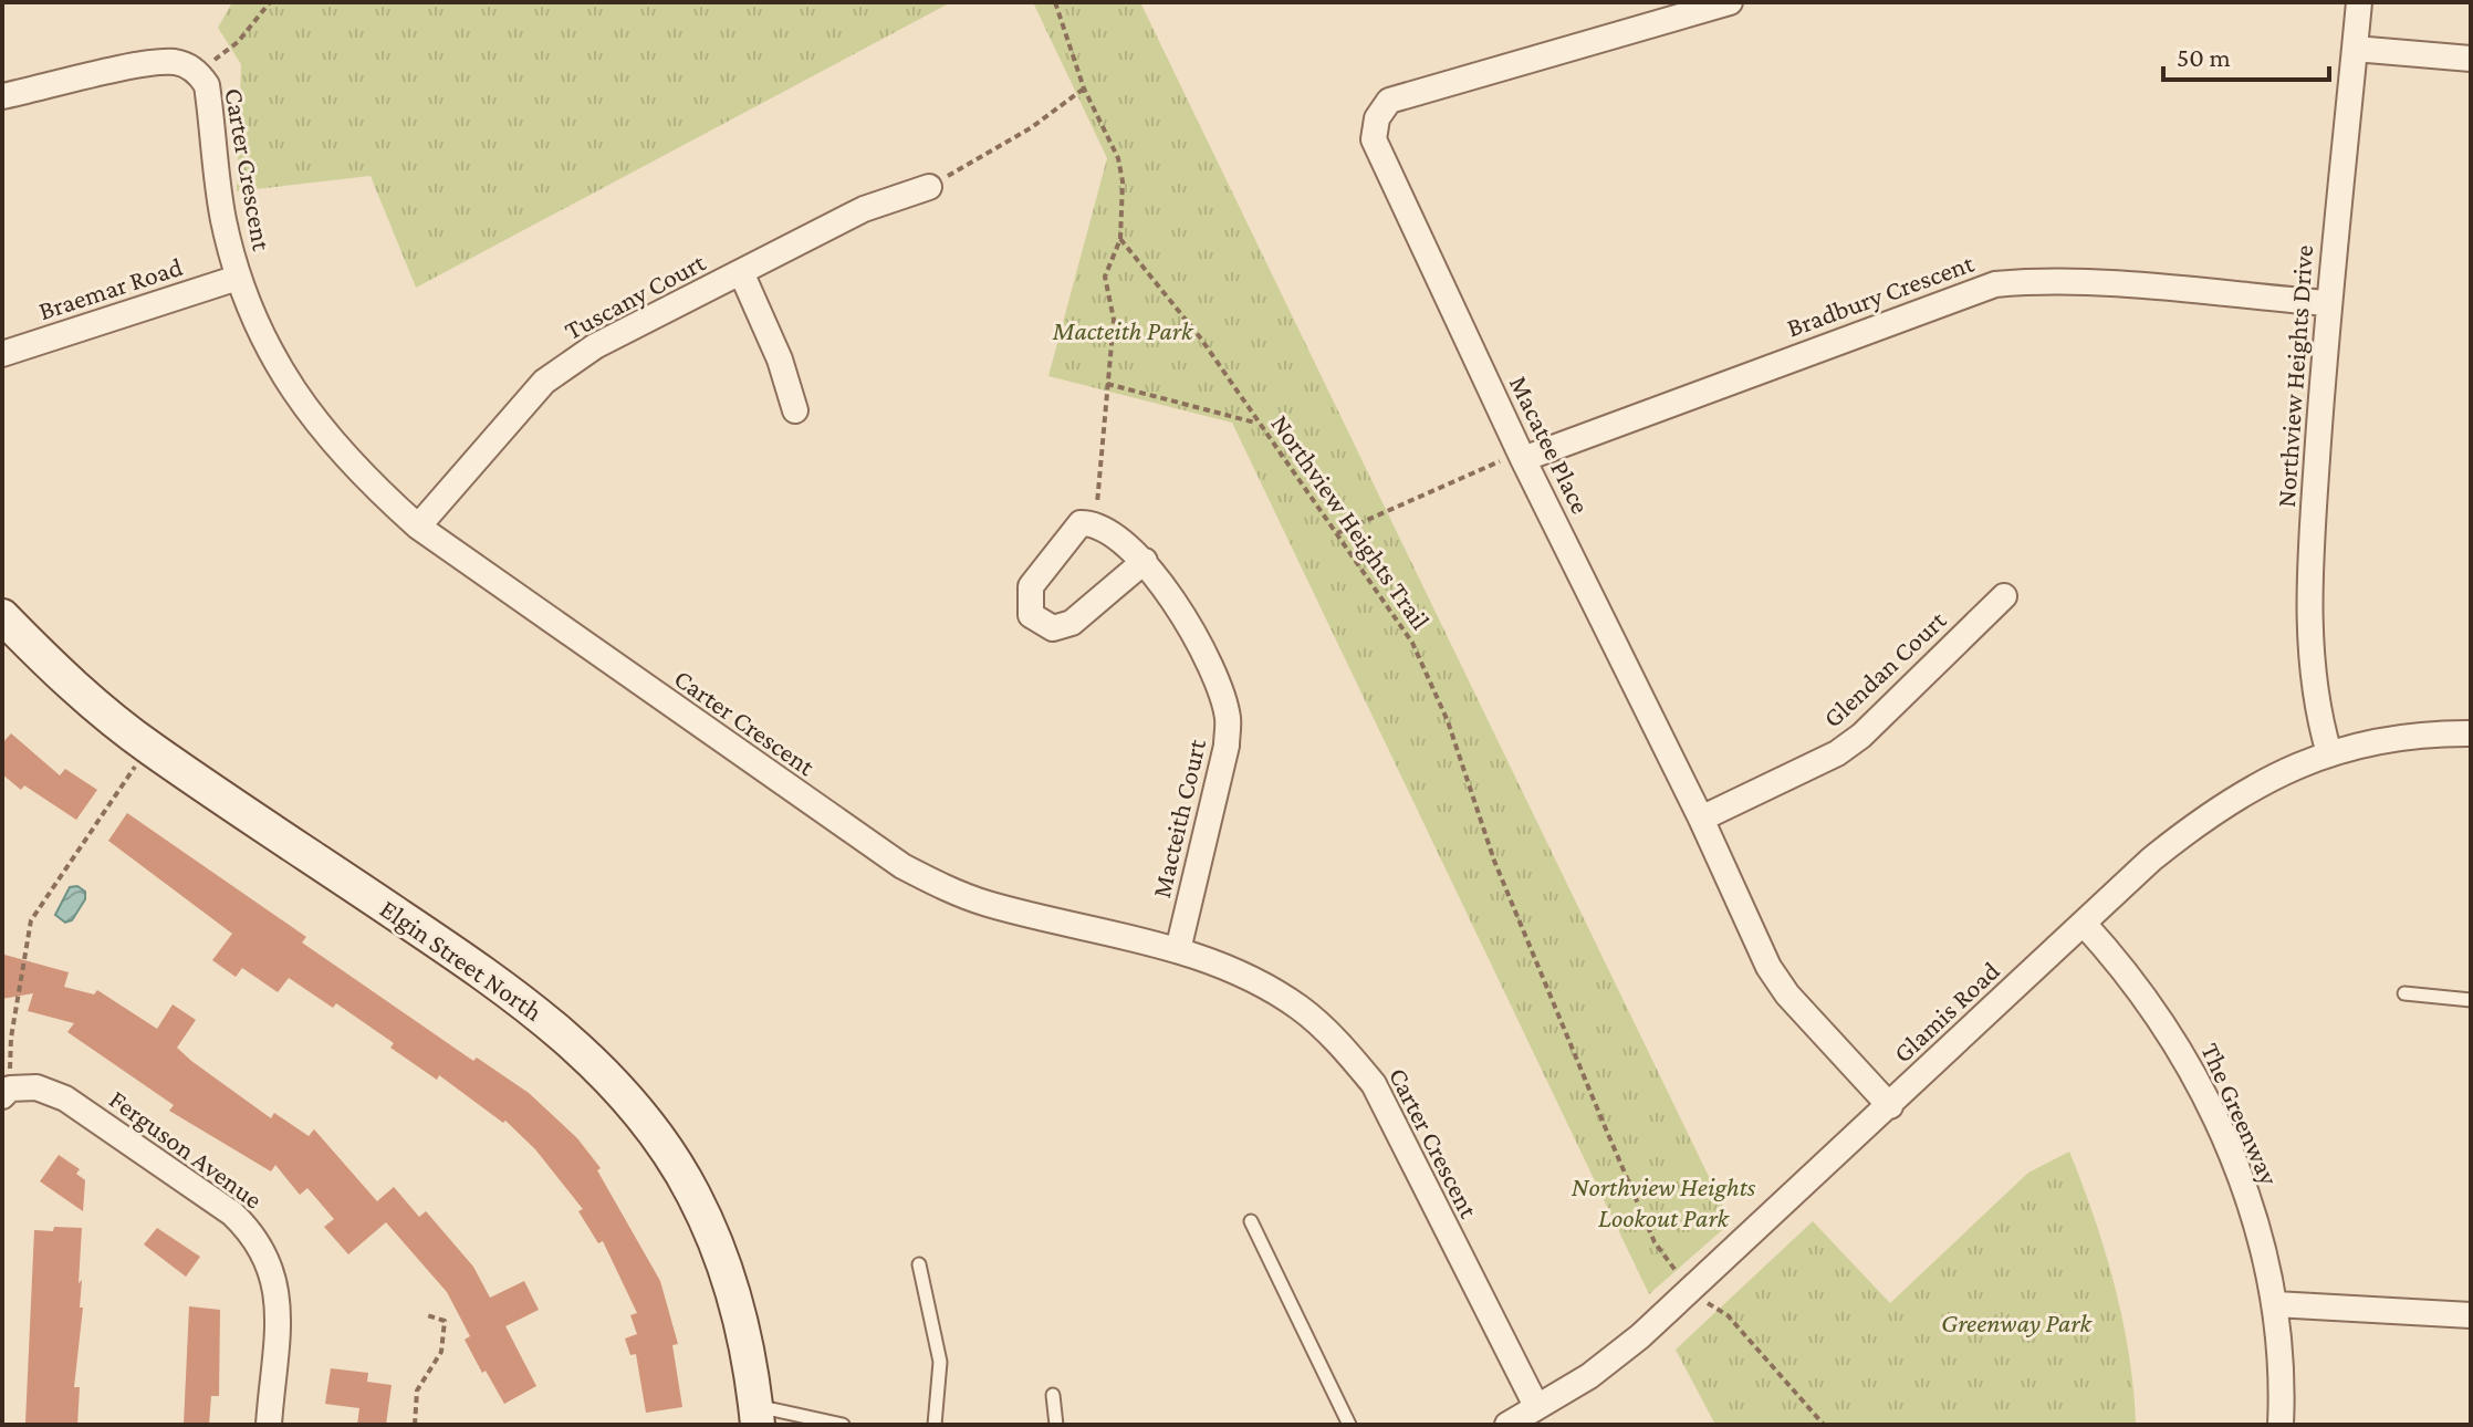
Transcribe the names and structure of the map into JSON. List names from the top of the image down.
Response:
{
  "streets": {
    "street": [
      "Carter Crescent",
      "Braemar Road",
      "Bradbury Crescent",
      "Tuscany Court",
      "Northview Heights Drive",
      "Macatee Place",
      "Glendan Court",
      "Macteith Court",
      "Elgin Street North",
      "Glamis Road",
      "The Greenway",
      "Ferguson Avenue"
    ],
    "path": ["Northview Heights Trail"]
  },
  "crossings": [
    ["Carter Crescent", "Braemar Road"],
    ["Carter Crescent", "Tuscany Court"],
    ["Carter Crescent", "Macteith Court"],
    ["Carter Crescent", "Glamis Road"],
    ["Bradbury Crescent", "Northview Heights Drive"],
    ["Bradbury Crescent", "Macatee Place"],
    ["Northview Heights Drive", "Glamis Road"],
    ["Macatee Place", "Glendan Court"],
    ["Macatee Place", "Glamis Road"],
    ["Glamis Road", "The Greenway"]
  ],
  "parks": ["Macteith Park", "Northview Heights Lookout Park", "Greenway Park"],
  "scale_bar": "50 m"
}
